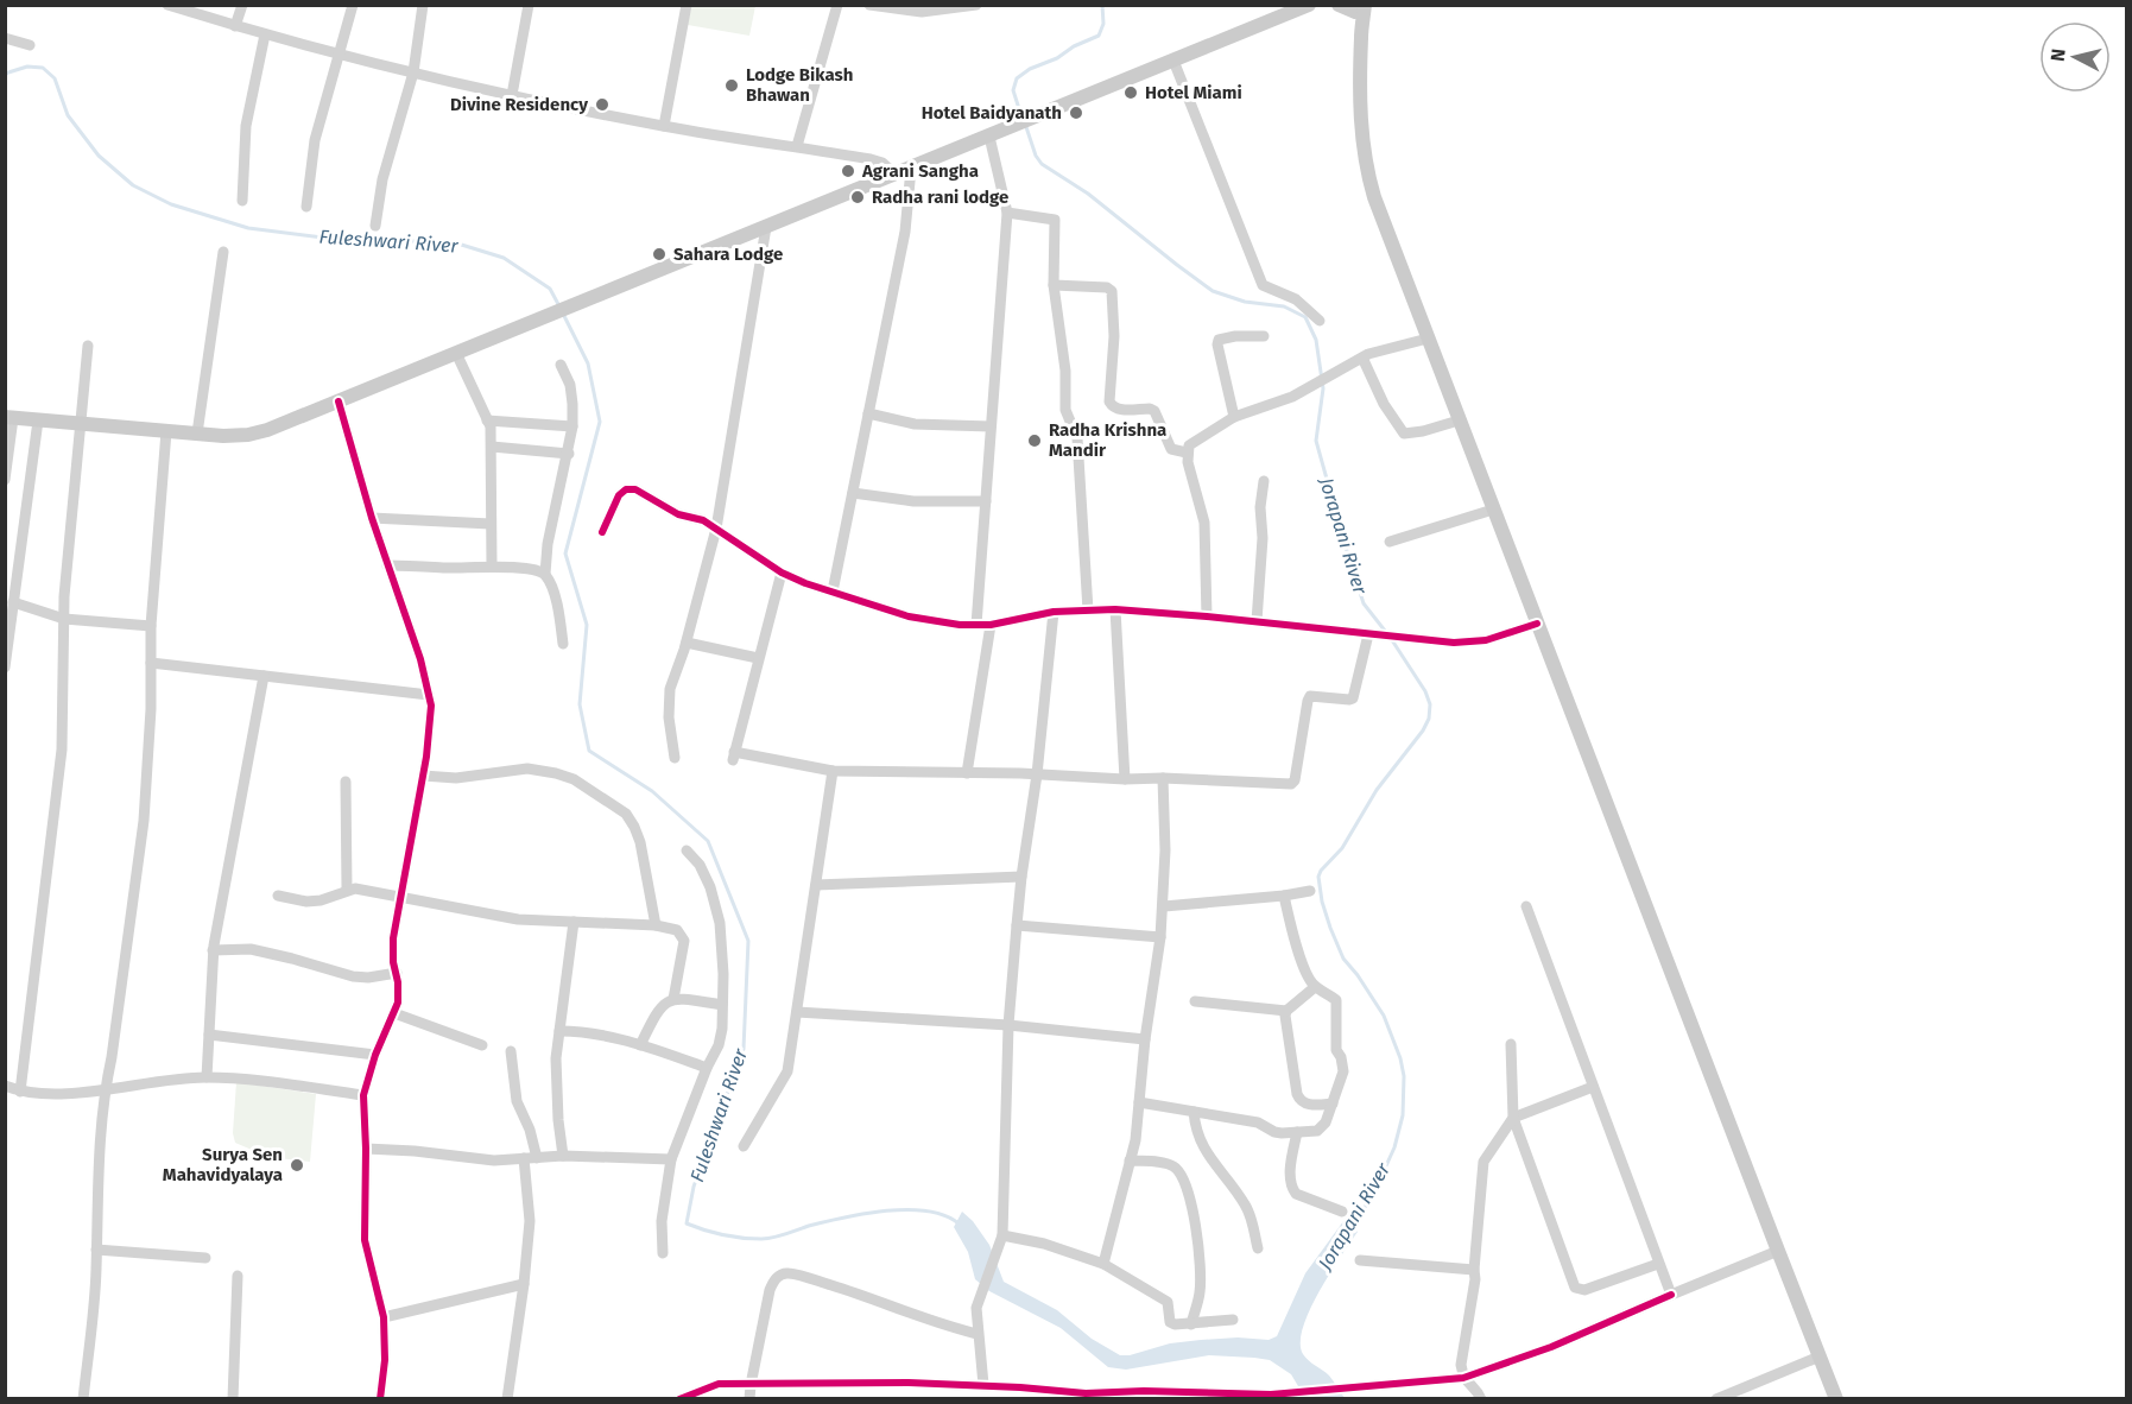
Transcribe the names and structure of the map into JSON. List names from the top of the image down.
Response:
{
  "water": ["Fuleshwari River", "Jorapani River"],
  "places": [
    "Lodge Bikash Bhawan",
    "Hotel Miami",
    "Divine Residency",
    "Hotel Baidyanath",
    "Agrani Sangha",
    "Radha rani lodge",
    "Sahara Lodge",
    "Radha Krishna Mandir",
    "Surya Sen Mahavidyalaya"
  ],
  "north": "left"
}
